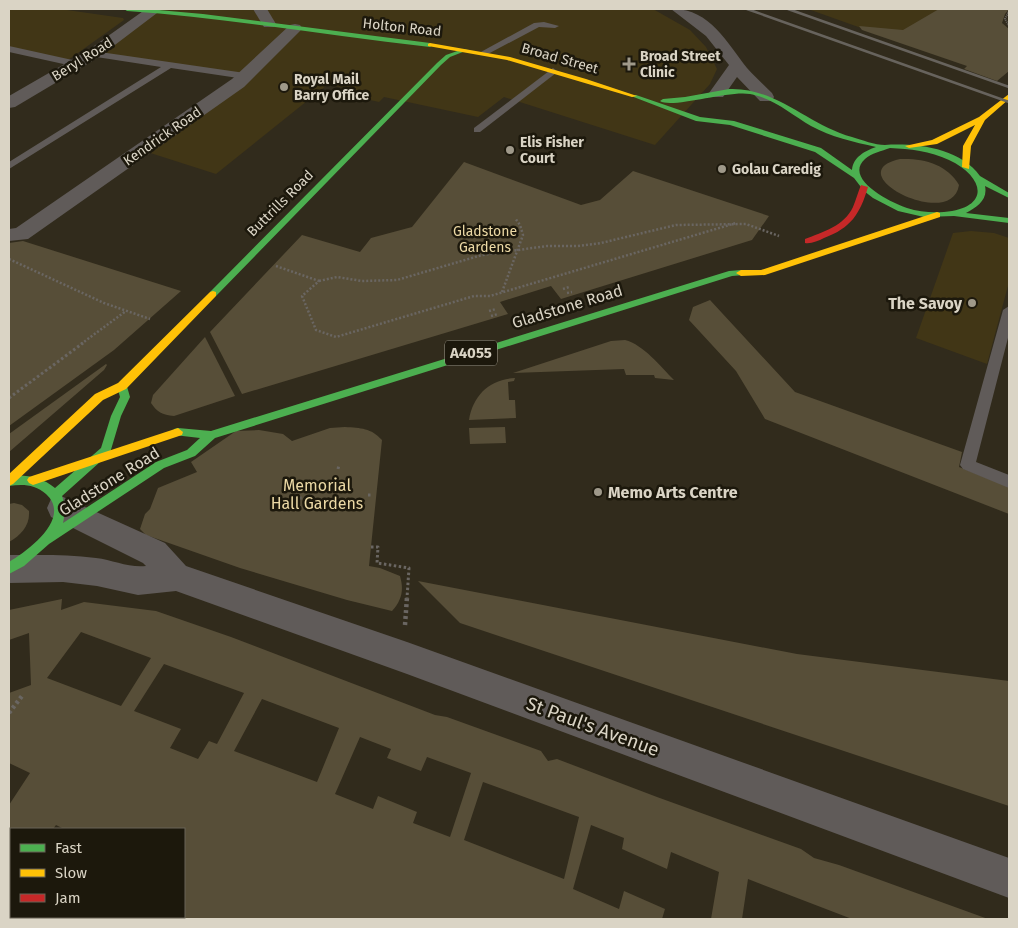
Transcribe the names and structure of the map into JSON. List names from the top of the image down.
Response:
{
  "streets": {
    "main road": [
      "Holton Road",
      "Broad Street",
      "Buttrills Road",
      "Gladstone Road",
      "A4055"
    ],
    "street": ["Beryl Road", "Kendrick Road", "St Paul's Avenue"]
  },
  "crossings": [
    ["Holton Road", "Broad Street"],
    ["Holton Road", "Beryl Road"],
    ["Holton Road", "Kendrick Road"],
    ["Holton Road", "Buttrills Road"],
    ["Broad Street", "Buttrills Road"],
    ["Broad Street", "Gladstone Road"],
    ["Buttrills Road", "Gladstone Road"],
    ["Gladstone Road", "St Paul's Avenue"]
  ],
  "parks": ["Gladstone Gardens", "Memorial Hall Gardens"],
  "places": {
    "health": ["Broad Street Clinic"],
    "other": [
      "Royal Mail Barry Office",
      "Elis Fisher Court",
      "Golau Caredig",
      "The Savoy",
      "Memo Arts Centre"
    ]
  },
  "legend": ["Fast", "Slow", "Jam"]
}
